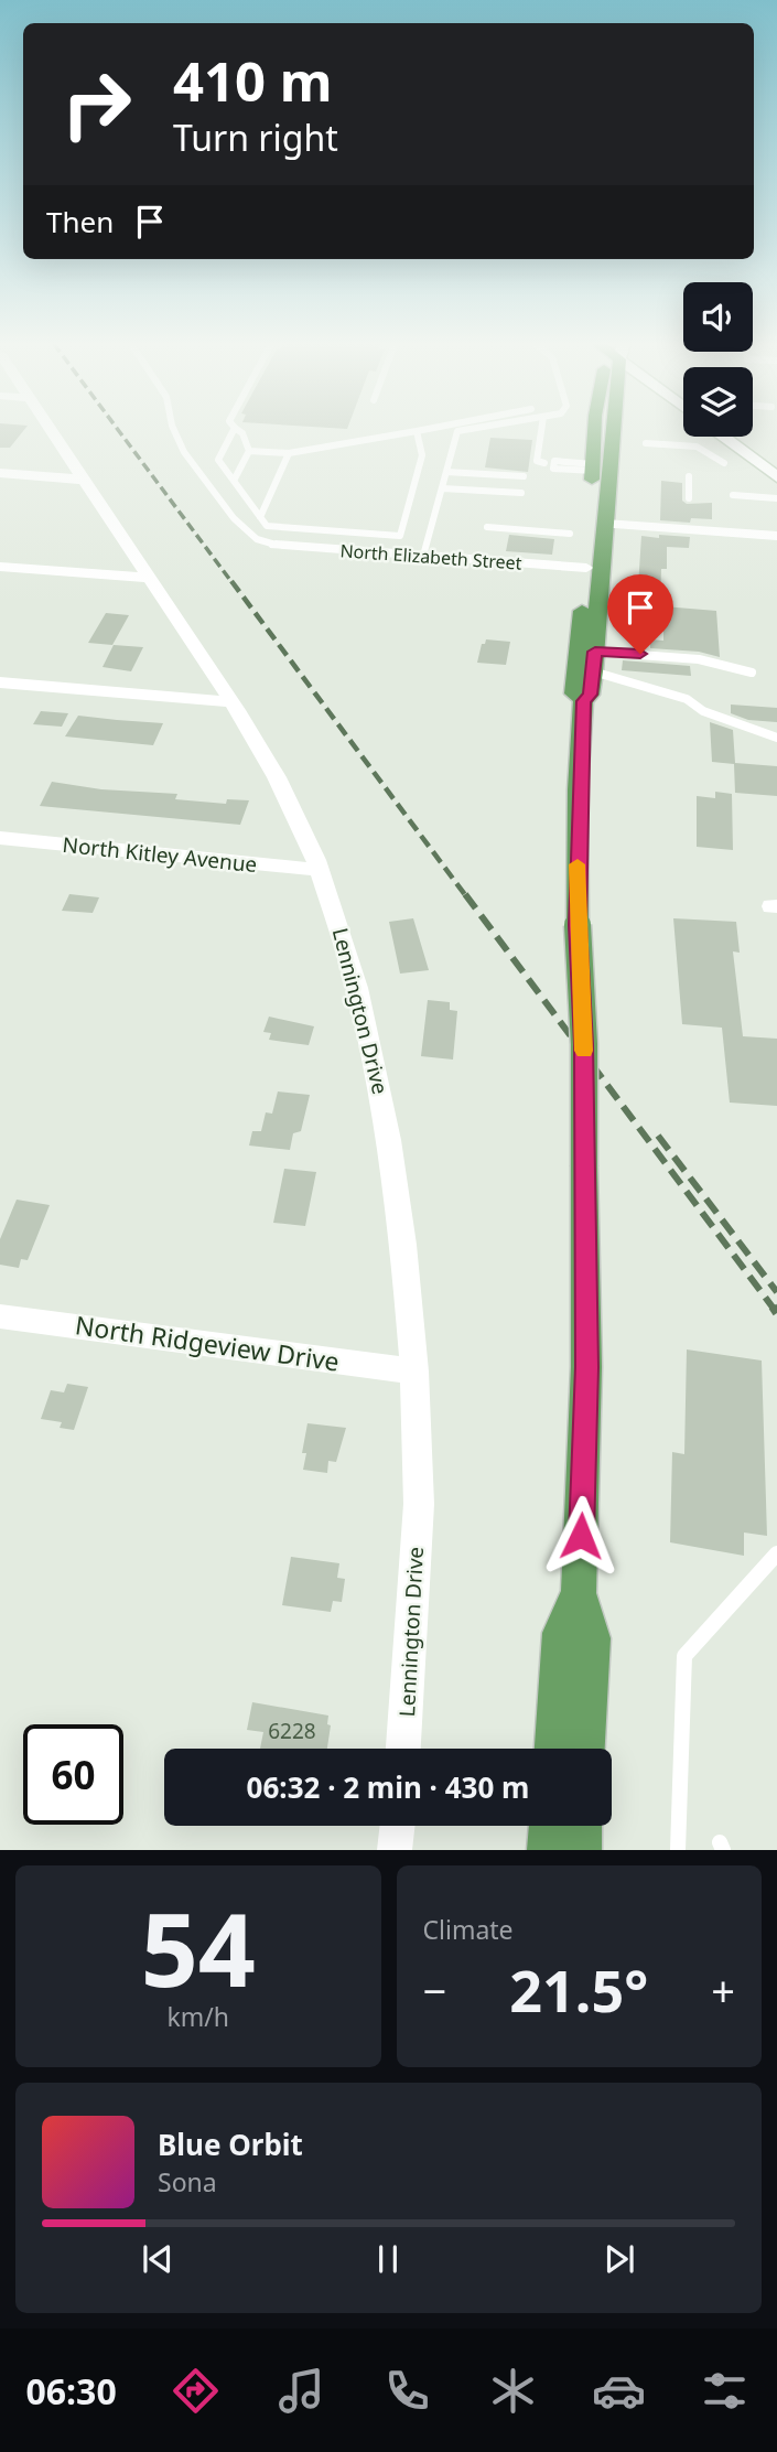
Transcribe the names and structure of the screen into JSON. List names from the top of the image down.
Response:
{
  "streets": {
    "street": [
      "North Elizabeth Street",
      "North Kitley Avenue",
      "Lennington Drive",
      "North Ridgeview Drive"
    ]
  },
  "crossings": [
    ["North Kitley Avenue", "Lennington Drive"],
    ["Lennington Drive", "North Ridgeview Drive"]
  ],
  "house_numbers": ["6228"],
  "page": {
    "turn": ["410 m", "Turn right"],
    "then": "Then",
    "limit": "60",
    "trip": "06:32 · 2 min · 430 m",
    "tile": [
      ["54", "km/h"],
      "Climate"
    ],
    "heat": ["−", "21.5°", "+"],
    "song": ["Blue Orbit", "Sona"],
    "tabs": "06:30"
  }
}
